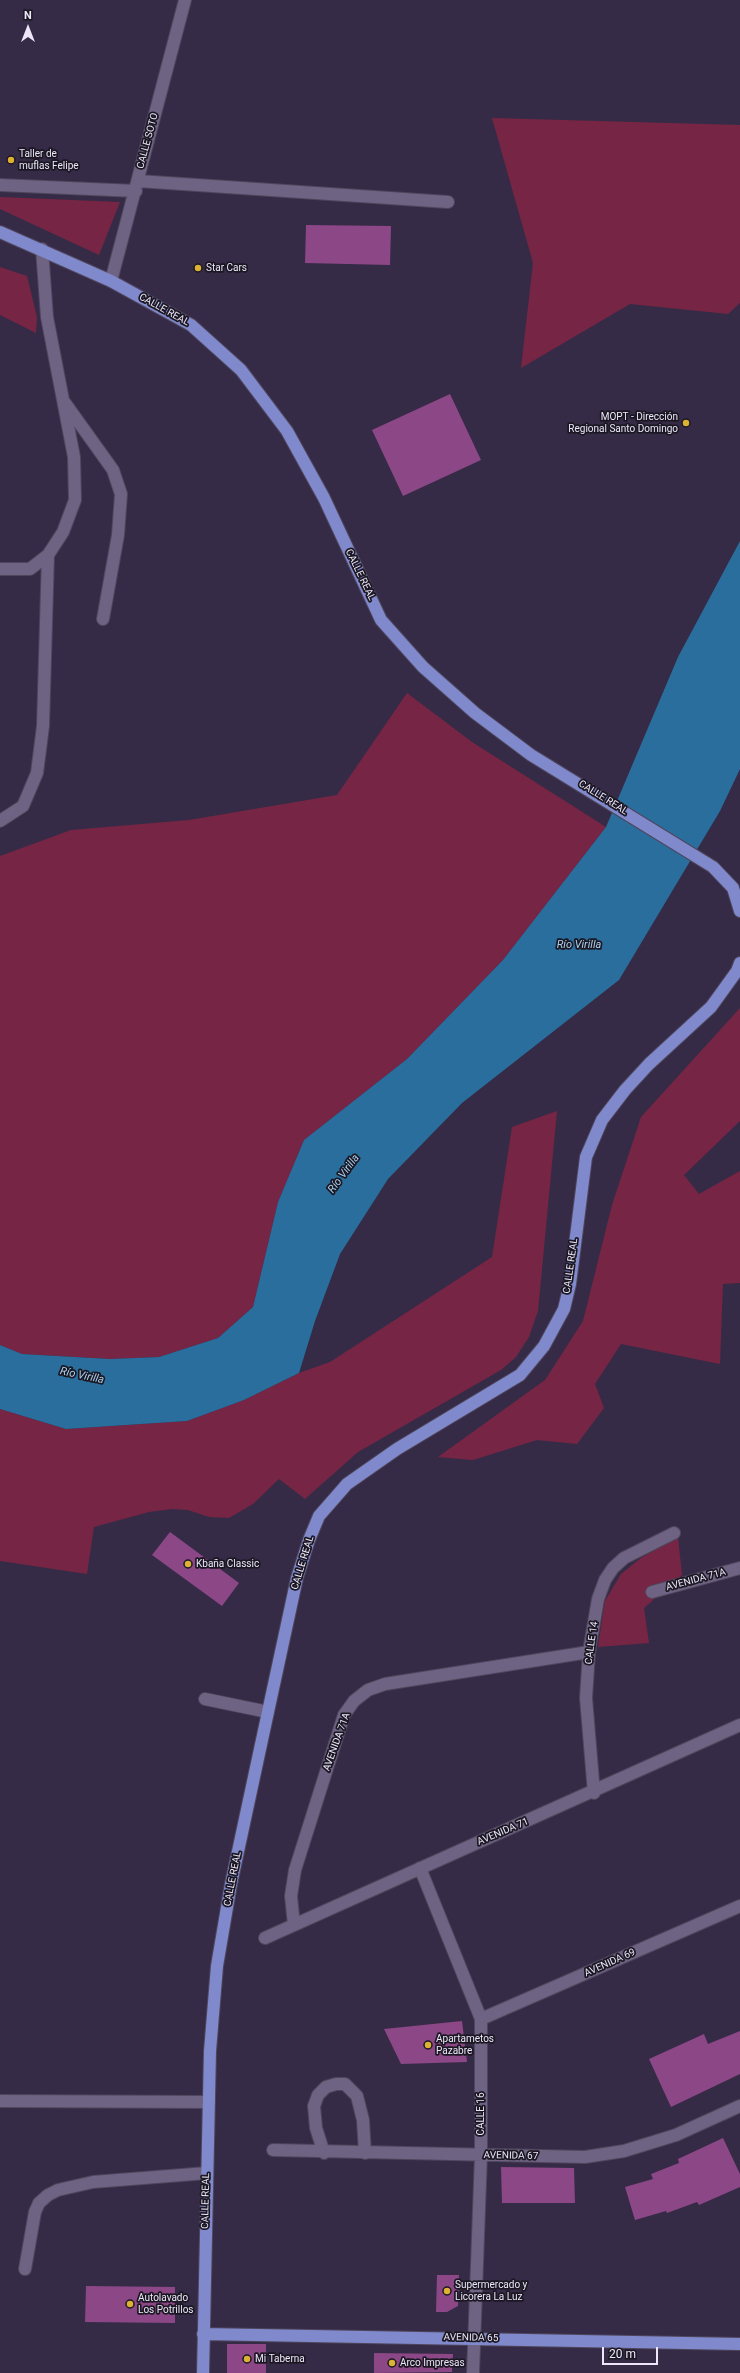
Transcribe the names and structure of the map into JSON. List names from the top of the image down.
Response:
{
  "streets": {
    "main road": ["CALLE REAL", "AVENIDA 65"],
    "street": [
      "CALLE SOTO",
      "AVENIDA 71A",
      "CALLE 14",
      "AVENIDA 71",
      "AVENIDA 69",
      "CALLE 16",
      "AVENIDA 67"
    ]
  },
  "crossings": [
    ["CALLE SOTO", "CALLE REAL"],
    ["CALLE REAL", "AVENIDA 65"],
    ["AVENIDA 71A", "CALLE 14"],
    ["AVENIDA 71A", "AVENIDA 71"],
    ["CALLE 14", "AVENIDA 71"],
    ["AVENIDA 71", "CALLE 16"],
    ["AVENIDA 69", "CALLE 16"],
    ["CALLE 16", "AVENIDA 67"],
    ["CALLE 16", "AVENIDA 65"]
  ],
  "water": ["Río Virilla"],
  "places": [
    "Taller de muflas Felipe",
    "Star Cars",
    "MOPT - Dirección Regional Santo Domingo",
    "Kbaña Classic",
    "Apartametos Pazabre",
    "Supermercado y Licorera La Luz",
    "Autolavado Los Potrillos",
    "Mi Taberna",
    "Arco Impresas"
  ],
  "scale_bar": "20 m",
  "north": "top"
}
